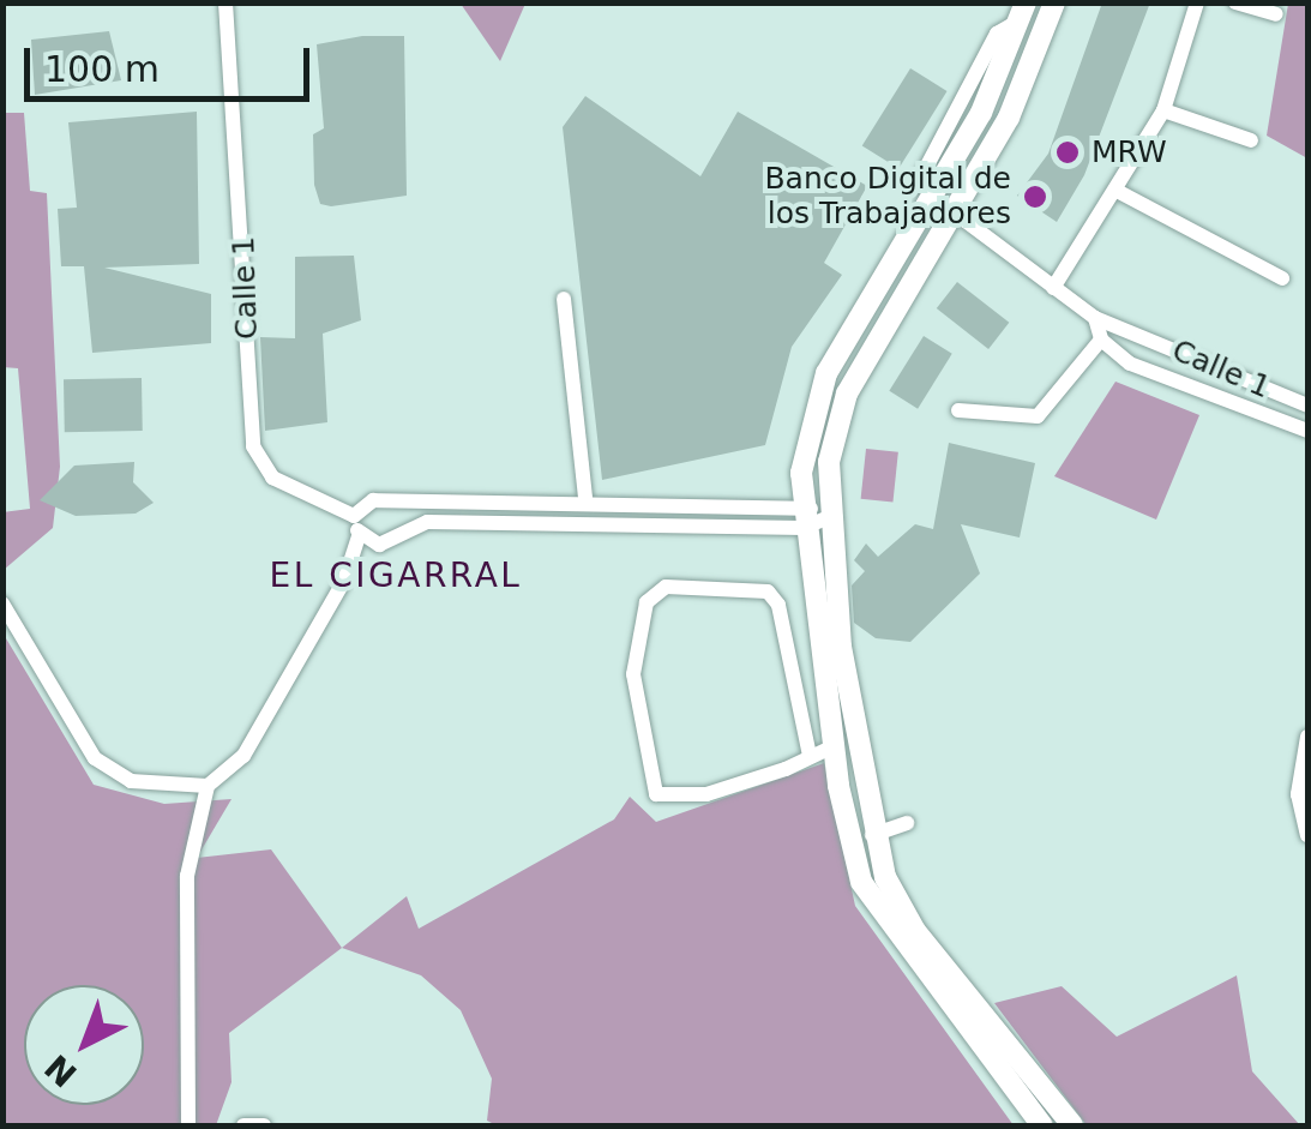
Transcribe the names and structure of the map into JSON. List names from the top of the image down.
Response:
{
  "streets": {
    "street": ["Calle 1"]
  },
  "districts": ["EL CIGARRAL"],
  "places": ["MRW", "Banco Digital de los Trabajadores"],
  "scale_bar": "100 m",
  "north": "bottom left"
}
